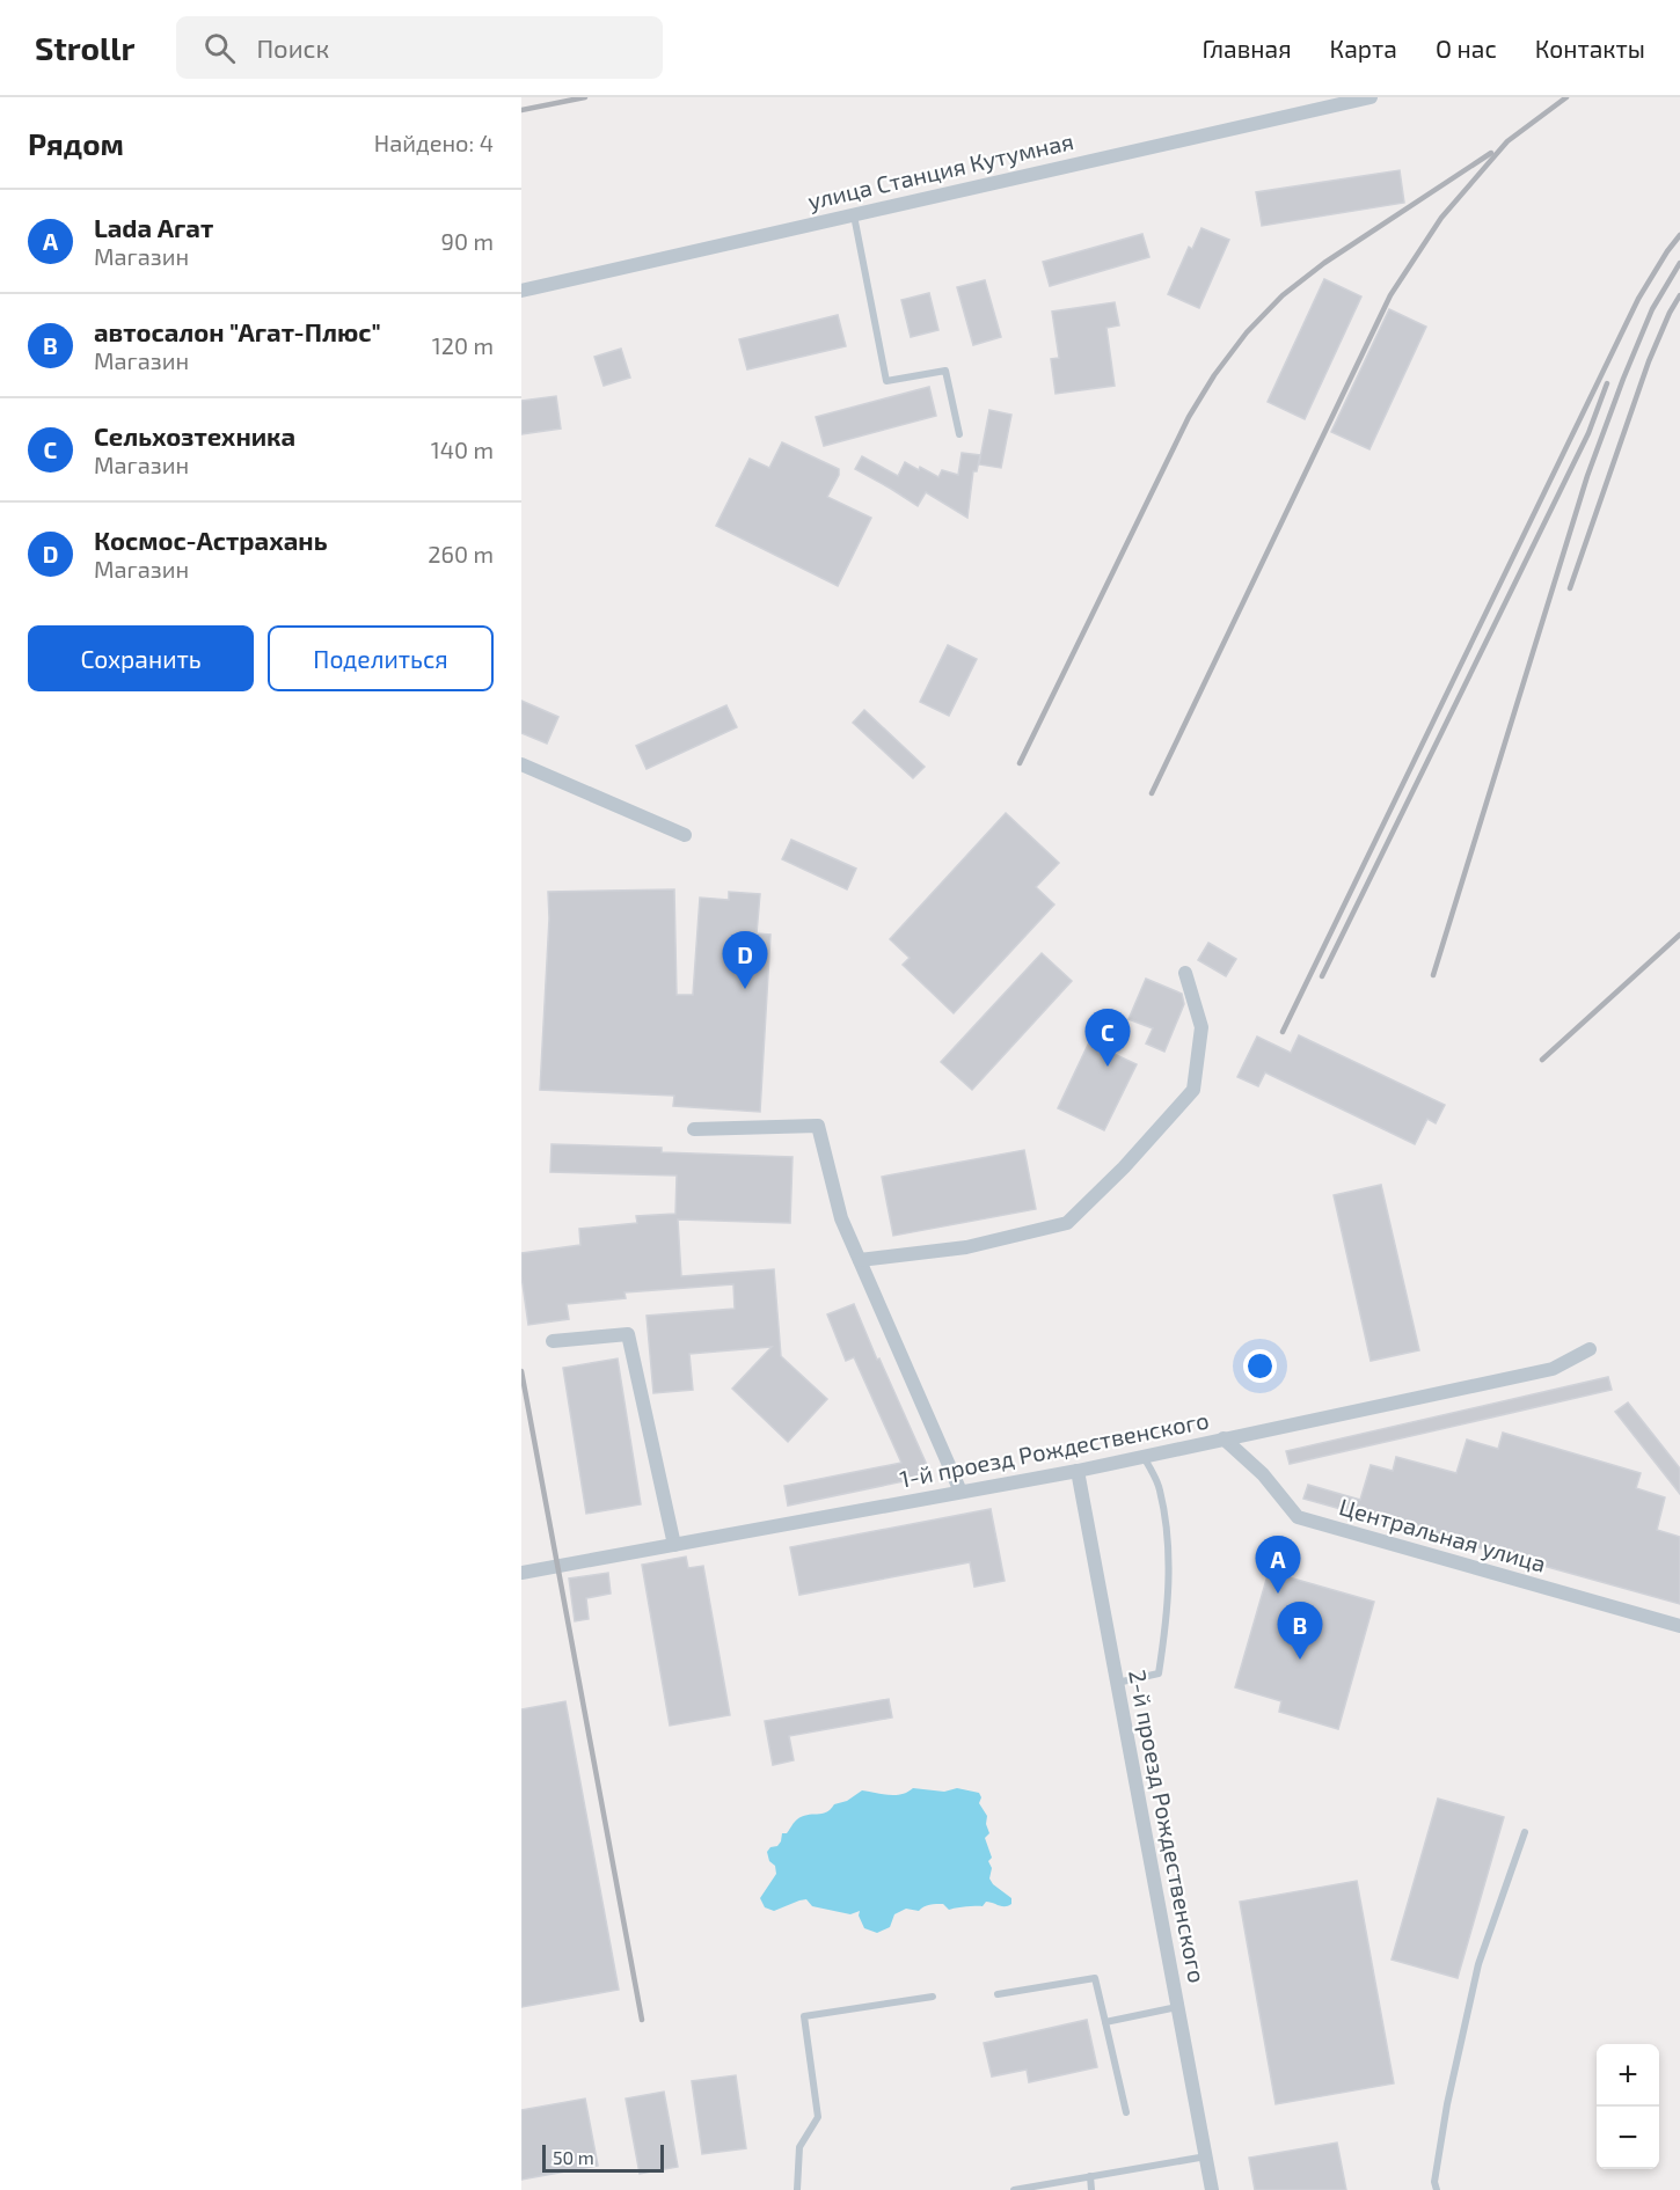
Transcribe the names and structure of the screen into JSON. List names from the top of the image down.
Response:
{
  "streets": {
    "street": [
      "улица Станция Кутумная",
      "1-й проезд Рождественского",
      "Центральная улица",
      "2-й проезд Рождественского"
    ]
  },
  "crossings": [
    ["1-й проезд Рождественского", "Центральная улица"],
    ["1-й проезд Рождественского", "2-й проезд Рождественского"]
  ],
  "scale_bar": "50 m",
  "page": {
    "header": "Strollr",
    "search": "Поиск",
    "nav": [
      "Главная",
      "Карта",
      "О нас",
      "Контакты"
    ],
    "heading": ["Рядом", "Найдено: 4"],
    "list": [
      {
        "mark": "A",
        "name": "Lada Агат",
        "note": "Магазин",
        "value": "90 m"
      },
      {
        "mark": "B",
        "name": "автосалон \"Агат-Плюс\"",
        "note": "Магазин",
        "value": "120 m"
      },
      {
        "mark": "C",
        "name": "Сельхозтехника",
        "note": "Магазин",
        "value": "140 m"
      },
      {
        "mark": "D",
        "name": "Космос-Астрахань",
        "note": "Магазин",
        "value": "260 m"
      }
    ],
    "buttons": ["Сохранить", "Поделиться"],
    "pins": [
      "D",
      "C",
      "A",
      "B"
    ],
    "map_buttons": ["+", "−"],
    "scale": "50 m"
  }
}
